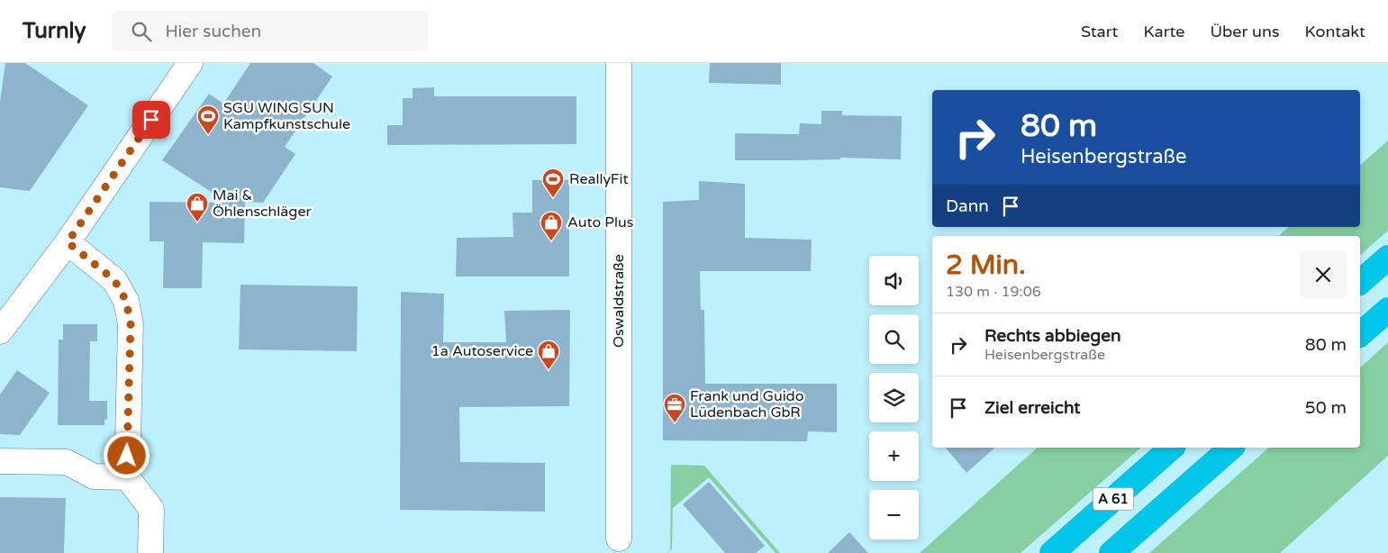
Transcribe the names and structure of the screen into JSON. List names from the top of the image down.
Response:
{
  "streets": {
    "highway": ["A 61"],
    "street": ["Oswaldstraße"]
  },
  "places": {
    "sports": ["SGU WING SUN Kampfkunstschule", "ReallyFit"],
    "shop": ["Mai & Öhlenschläger", "Auto Plus", "1a Autoservice"],
    "office": ["Frank und Guido Lüdenbach GbR"]
  },
  "page": {
    "header": "Turnly",
    "search": "Hier suchen",
    "nav": [
      "Start",
      "Karte",
      "Über uns",
      "Kontakt"
    ],
    "turn": ["80 m", "Heisenbergstraße"],
    "then": "Dann",
    "heading": ["2 Min.", "130 m · 19:06"],
    "map_buttons": ["+", "−"],
    "list": [
      {
        "name": "Rechts abbiegen",
        "note": "Heisenbergstraße",
        "value": "80 m"
      },
      {
        "name": "Ziel erreicht",
        "value": "50 m"
      }
    ]
  }
}
